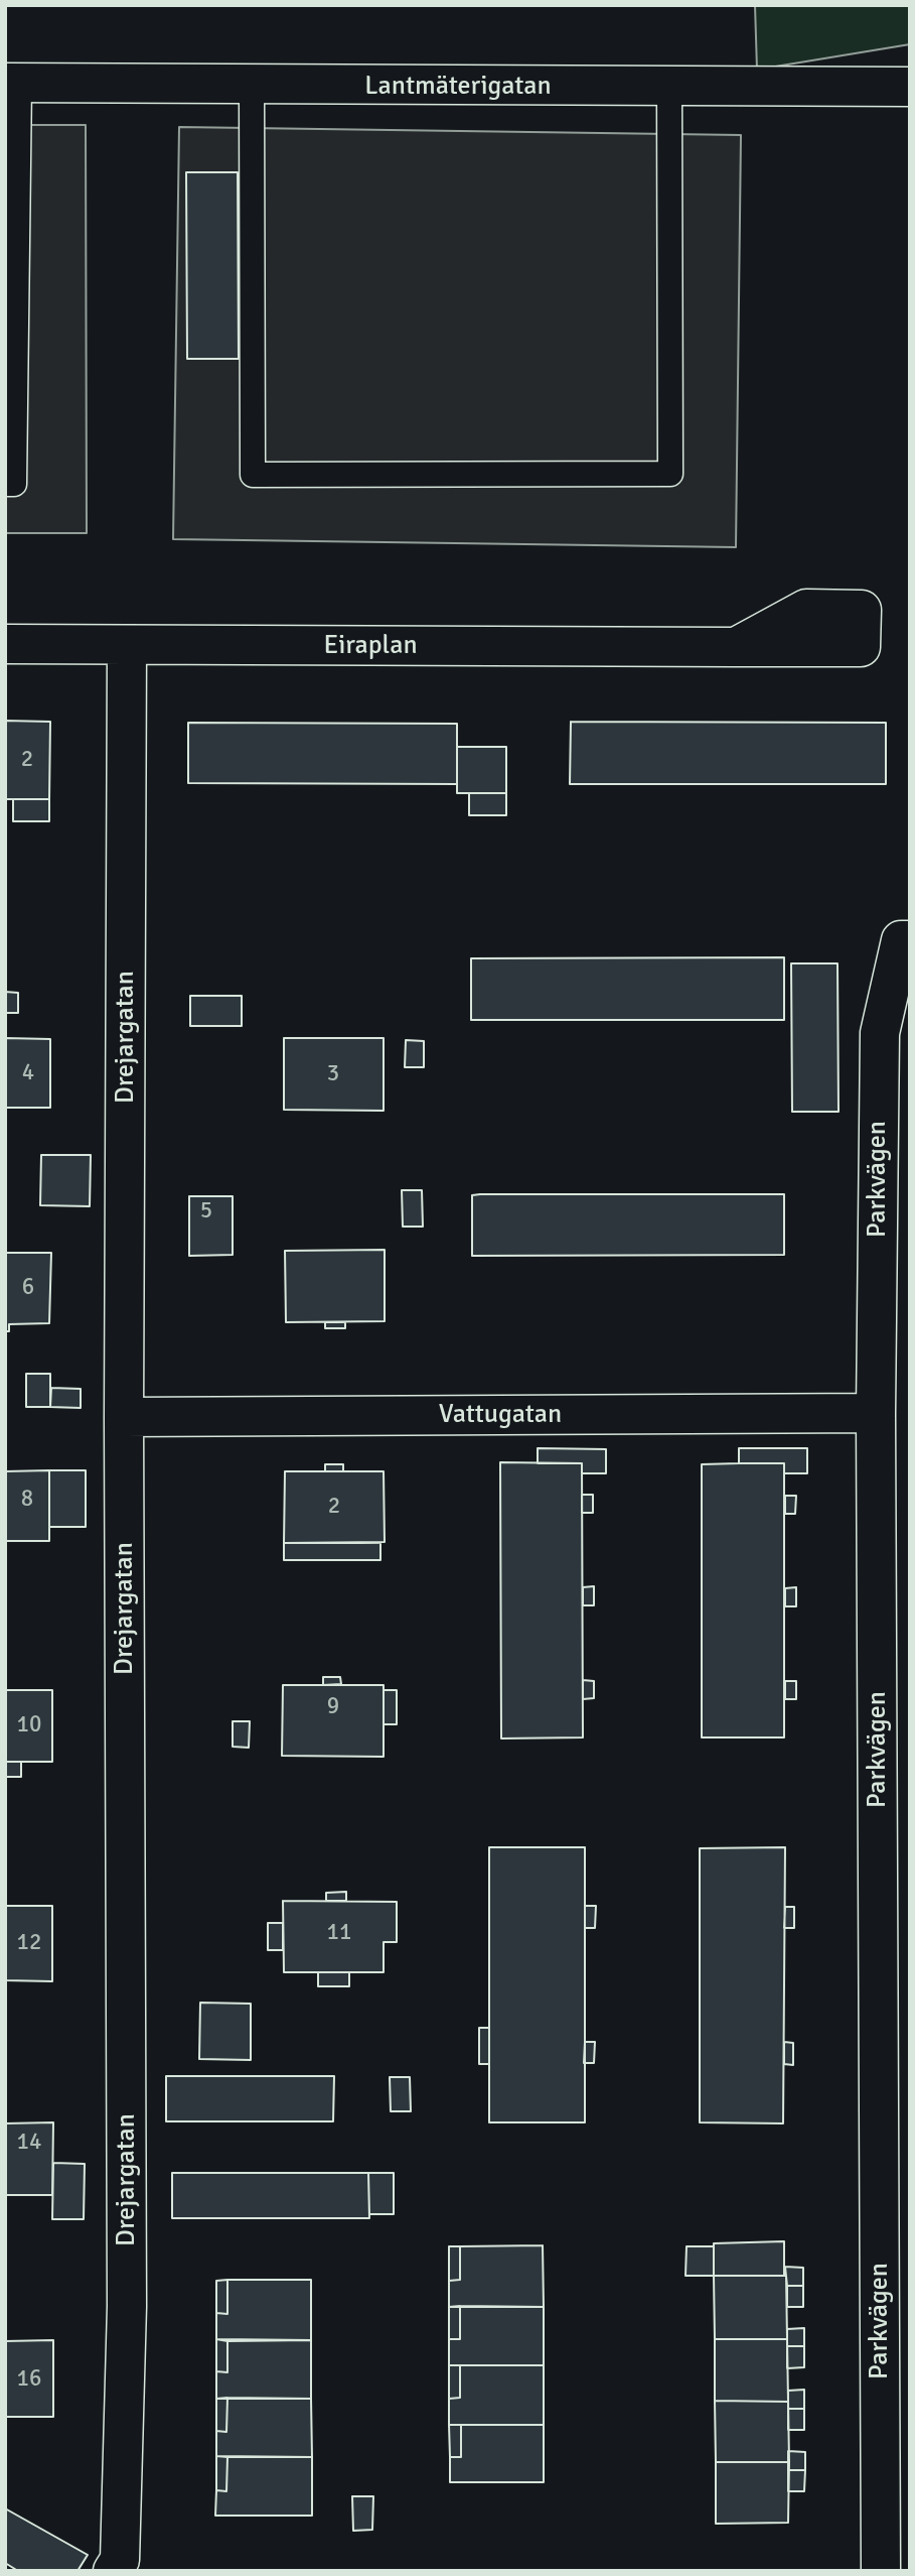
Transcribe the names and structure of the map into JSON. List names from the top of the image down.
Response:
{
  "streets": {
    "street": [
      "Lantmäterigatan",
      "Eiraplan",
      "Drejargatan",
      "Parkvägen",
      "Vattugatan"
    ]
  },
  "crossings": [
    ["Eiraplan", "Drejargatan"],
    ["Drejargatan", "Vattugatan"],
    ["Parkvägen", "Vattugatan"]
  ],
  "house_numbers": [
    "2",
    "4",
    "3",
    "5",
    "6",
    "8",
    "2",
    "9",
    "10",
    "11",
    "12",
    "14",
    "16"
  ]
}
